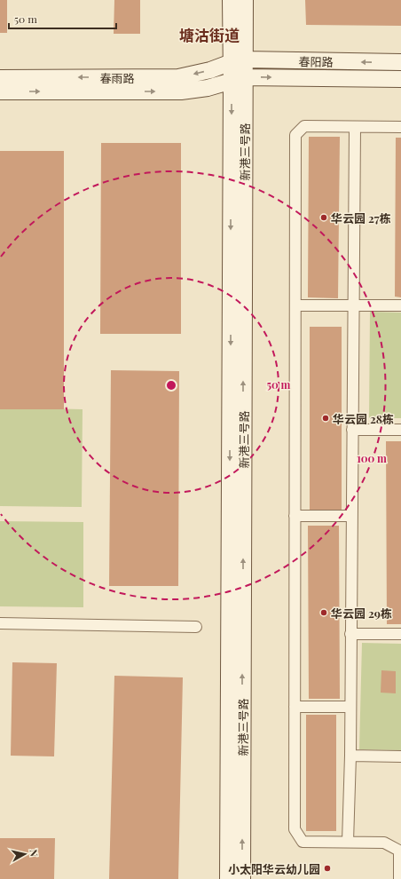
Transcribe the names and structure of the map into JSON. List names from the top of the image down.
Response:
{
  "streets": {
    "main road": ["春阳路", "春雨路", "新港三号路"]
  },
  "crossings": [
    ["春阳路", "春雨路"],
    ["春阳路", "新港三号路"],
    ["春雨路", "新港三号路"]
  ],
  "districts": ["塘沽街道"],
  "places": [
    "华云园 27栋",
    "华云园 28栋",
    "华云园 29栋",
    "小太阳华云幼儿园"
  ],
  "scale_bar": "50 m",
  "north": "right",
  "rings": ["50 m", "100 m"]
}
